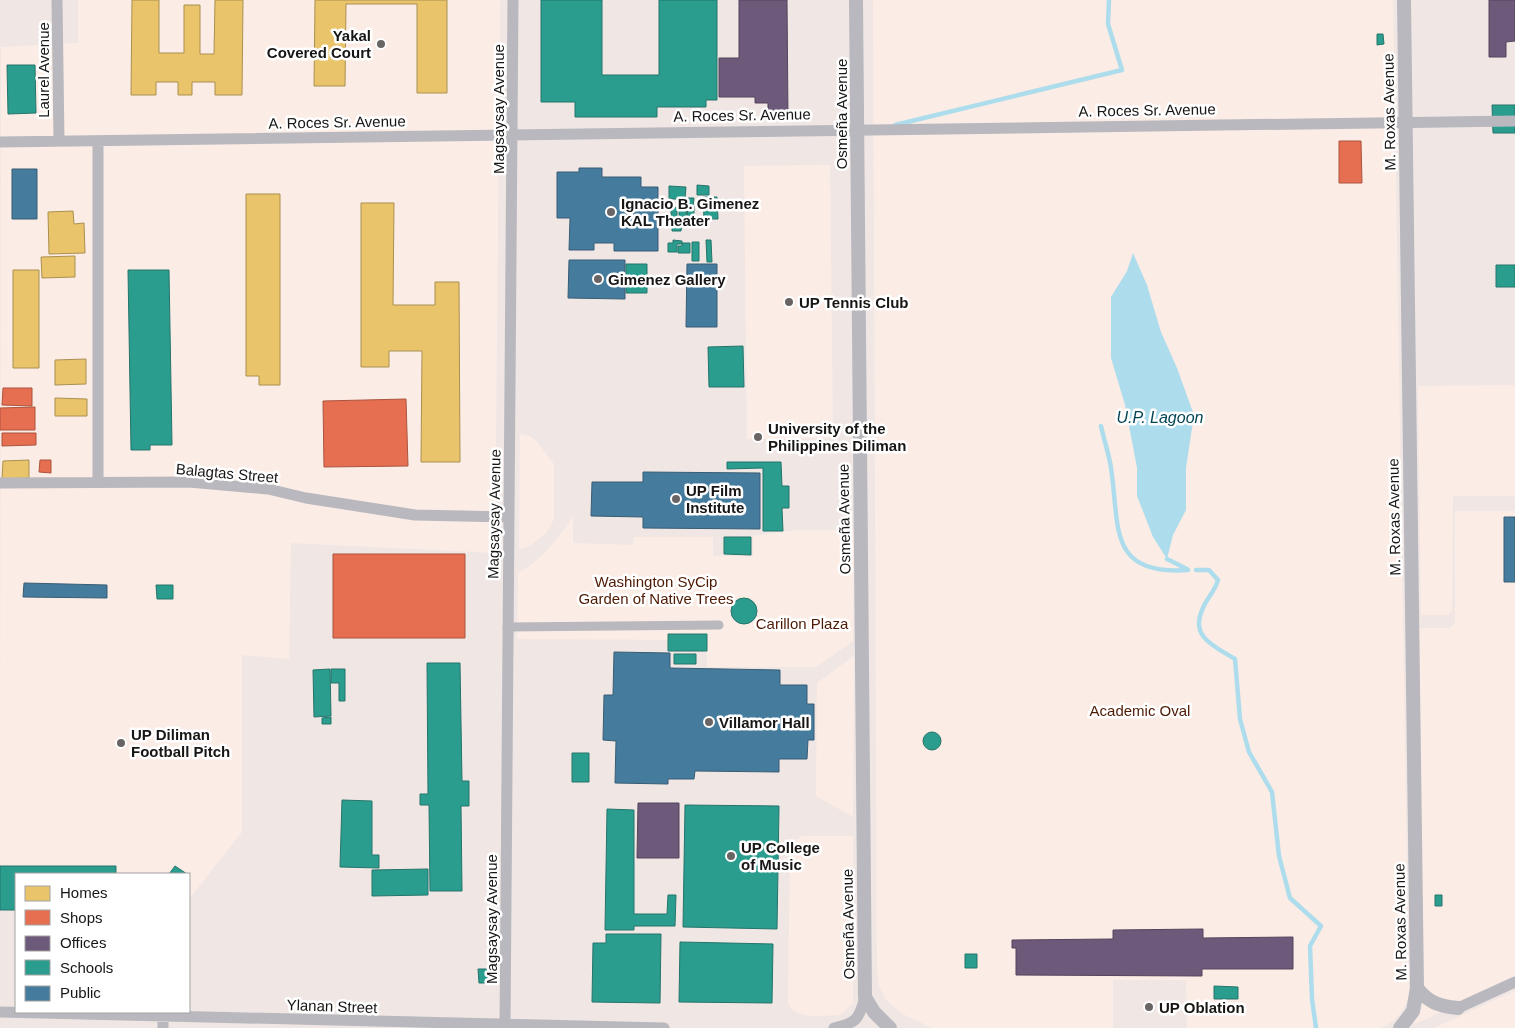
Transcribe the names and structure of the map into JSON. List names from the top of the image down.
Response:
{
  "streets": {
    "street": [
      "Laurel Avenue",
      "Magsaysay Avenue",
      "A. Roces Sr. Avenue",
      "M. Roxas Avenue",
      "Osmeña Avenue",
      "Balagtas Street",
      "Ylanan Street"
    ]
  },
  "crossings": [
    ["Laurel Avenue", "A. Roces Sr. Avenue"],
    ["Magsaysay Avenue", "A. Roces Sr. Avenue"],
    ["Magsaysay Avenue", "Balagtas Street"],
    ["Magsaysay Avenue", "Ylanan Street"],
    ["A. Roces Sr. Avenue", "M. Roxas Avenue"],
    ["A. Roces Sr. Avenue", "Osmeña Avenue"]
  ],
  "water": ["U.P. Lagoon"],
  "parks": ["Washington SyCip Garden of Native Trees", "Carillon Plaza", "Academic Oval"],
  "places": [
    "Yakal Covered Court",
    "Ignacio B. Gimenez KAL Theater",
    "Gimenez Gallery",
    "UP Tennis Club",
    "University of the Philippines Diliman",
    "UP Film Institute",
    "Villamor Hall",
    "UP Diliman Football Pitch",
    "UP College of Music",
    "UP Oblation"
  ],
  "legend": [
    "Homes",
    "Shops",
    "Offices",
    "Schools",
    "Public"
  ]
}
